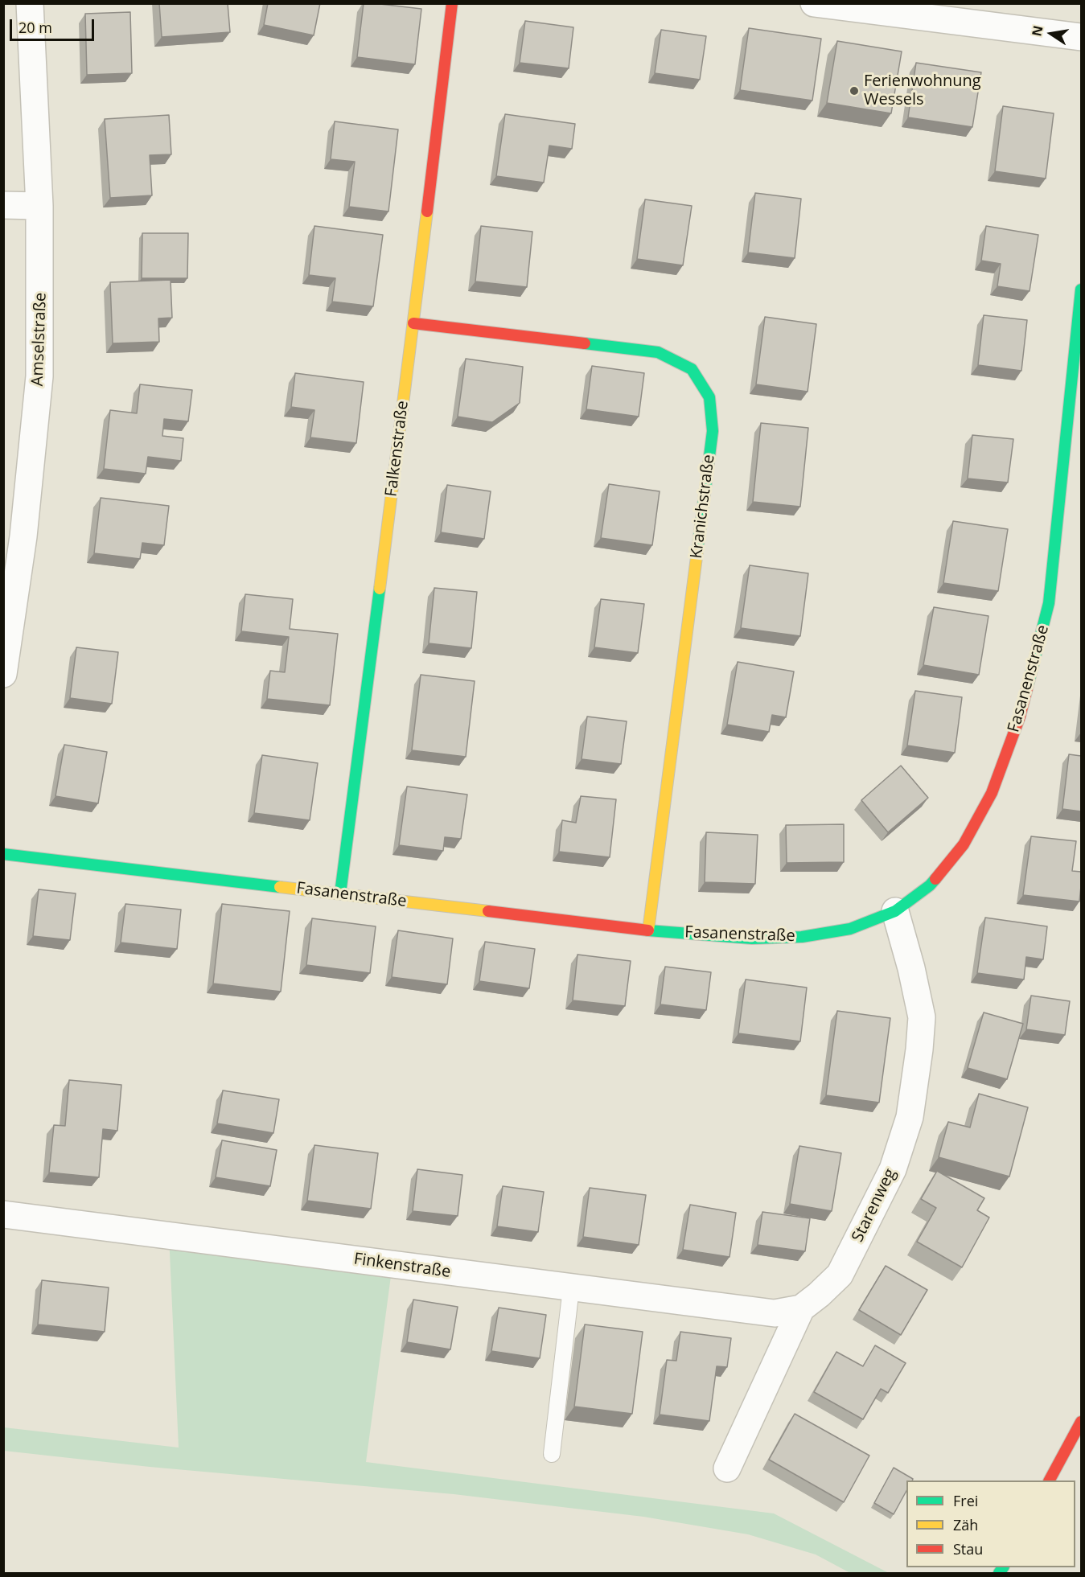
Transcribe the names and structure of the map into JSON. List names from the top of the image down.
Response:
{
  "streets": {
    "street": [
      "Amselstraße",
      "Falkenstraße",
      "Kranichstraße",
      "Fasanenstraße",
      "Starenweg",
      "Finkenstraße"
    ]
  },
  "crossings": [
    ["Falkenstraße", "Kranichstraße"],
    ["Falkenstraße", "Fasanenstraße"],
    ["Kranichstraße", "Fasanenstraße"],
    ["Fasanenstraße", "Starenweg"],
    ["Starenweg", "Finkenstraße"]
  ],
  "places": ["Ferienwohnung Wessels"],
  "legend": ["Frei", "Zäh", "Stau"],
  "scale_bar": "20 m",
  "north": "left"
}
